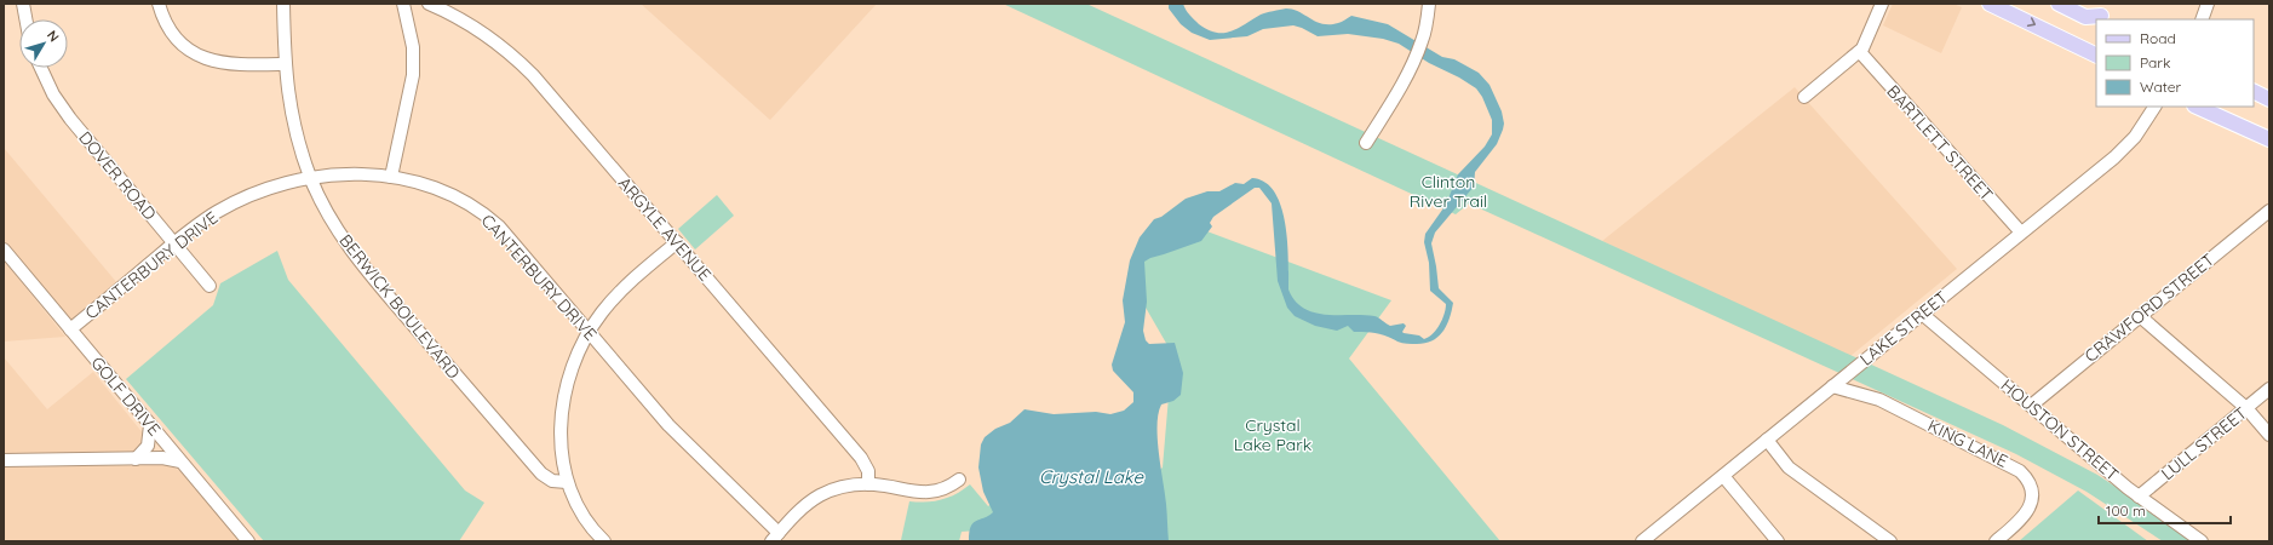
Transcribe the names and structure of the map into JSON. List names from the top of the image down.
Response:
{
  "streets": {
    "street": [
      "BARTLETT STREET",
      "DOVER ROAD",
      "ARGYLE AVENUE",
      "CANTERBURY DRIVE",
      "BERWICK BOULEVARD",
      "CRAWFORD STREET",
      "LAKE STREET",
      "GOLF DRIVE",
      "HOUSTON STREET",
      "KING LANE",
      "LULL STREET"
    ]
  },
  "crossings": [
    ["BARTLETT STREET", "LAKE STREET"],
    ["DOVER ROAD", "CANTERBURY DRIVE"],
    ["CANTERBURY DRIVE", "BERWICK BOULEVARD"],
    ["CANTERBURY DRIVE", "GOLF DRIVE"],
    ["CRAWFORD STREET", "HOUSTON STREET"],
    ["LAKE STREET", "HOUSTON STREET"],
    ["LAKE STREET", "KING LANE"],
    ["HOUSTON STREET", "LULL STREET"]
  ],
  "water": ["Crystal Lake"],
  "parks": ["Clinton River Trail", "Crystal Lake Park"],
  "legend": ["Road", "Park", "Water"],
  "scale_bar": "100 m",
  "north": "top right"
}
